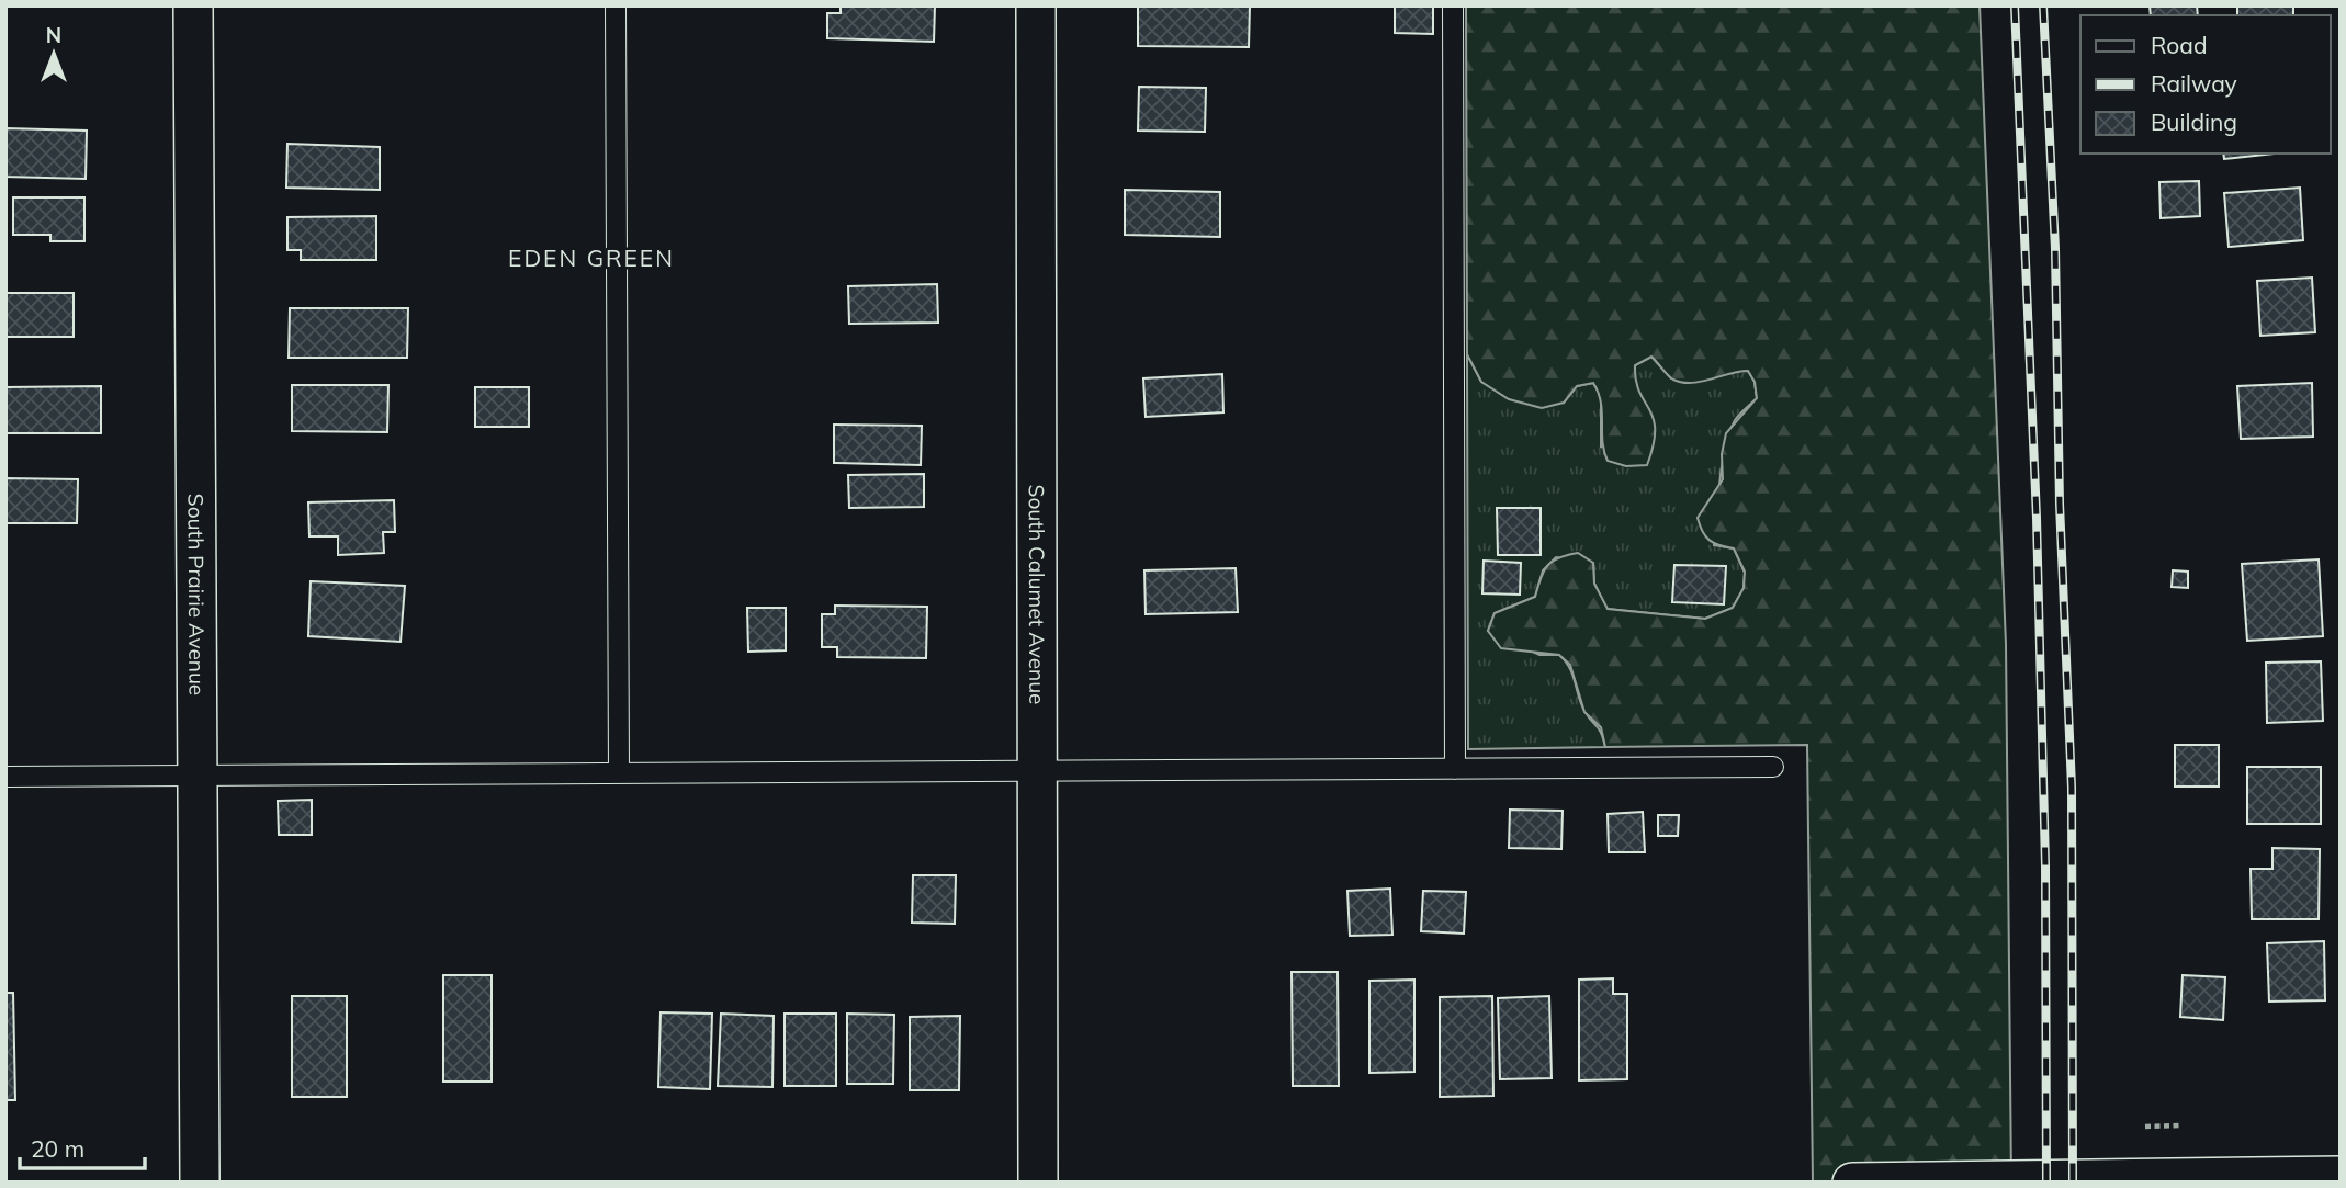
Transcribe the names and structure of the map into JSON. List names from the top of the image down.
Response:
{
  "streets": {
    "street": ["South Prairie Avenue", "South Calumet Avenue"]
  },
  "districts": ["EDEN GREEN"],
  "legend": ["Road", "Railway", "Building"],
  "scale_bar": "20 m",
  "north": "top"
}
